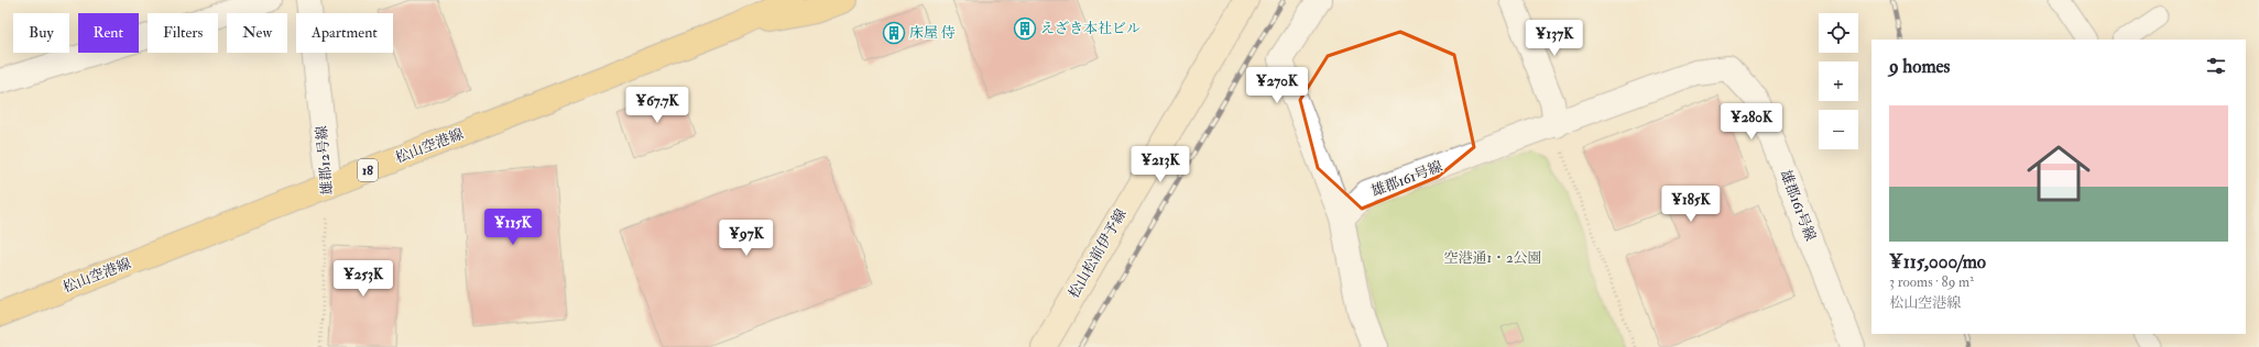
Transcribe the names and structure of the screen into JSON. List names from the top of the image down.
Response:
{
  "streets": {
    "main road": ["松山空港線", "18", "松山松前伊予線"],
    "street": ["雄郡12号線", "雄郡161号線"]
  },
  "crossings": [
    ["松山空港線", "雄郡12号線"]
  ],
  "parks": ["空港通1・2公園"],
  "places": {
    "building": ["えざき本社ビル", "床屋 侍"]
  },
  "page": {
    "map_buttons": ["+", "−"],
    "chip": [
      "Buy",
      "Rent",
      "Filters",
      "New",
      "Apartment"
    ],
    "price": [
      "¥137K",
      "¥270K",
      "¥67.7K",
      "¥280K",
      "¥213K",
      "¥185K",
      "¥115K",
      "¥97K",
      "¥253K"
    ],
    "heading": "9 homes",
    "list": [
      {
        "name": "¥115,000/mo",
        "note": "3 rooms · 89 m² · 松山空港線"
      }
    ]
  }
}
